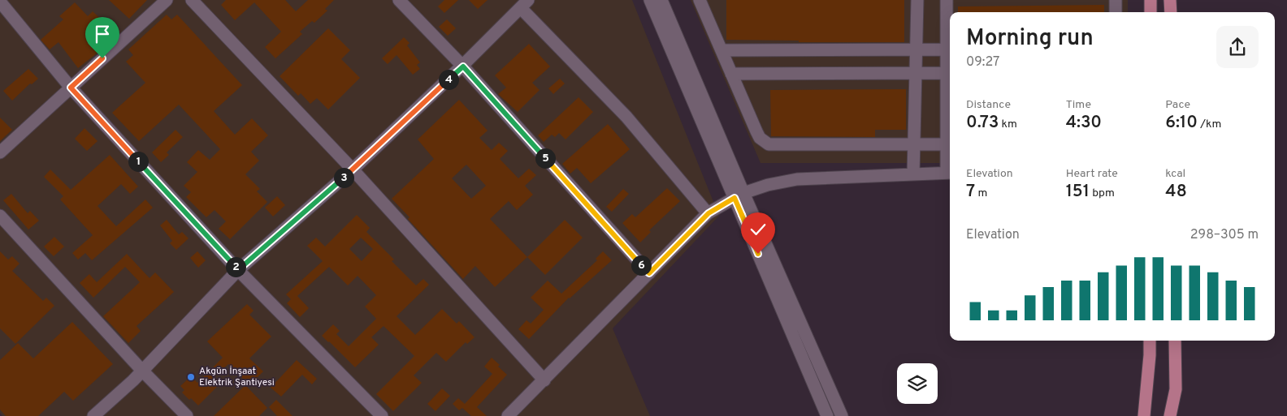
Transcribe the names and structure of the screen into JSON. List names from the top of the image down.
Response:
{
  "places": ["Akgün İnşaat Elektrik Şantiyesi"],
  "page": {
    "heading": ["Morning run", "09:27"],
    "pins": [
      "4",
      "5",
      "1",
      "3",
      "6",
      "2"
    ],
    "stats": [
      ["Distance", "0.73 km"],
      ["Time", "4:30"],
      ["Pace", "6:10 /km"],
      ["Elevation", "7 m"],
      ["Heart rate", "151 bpm"],
      ["kcal", "48"]
    ],
    "chart": ["Elevation", "298–305 m"]
  }
}
